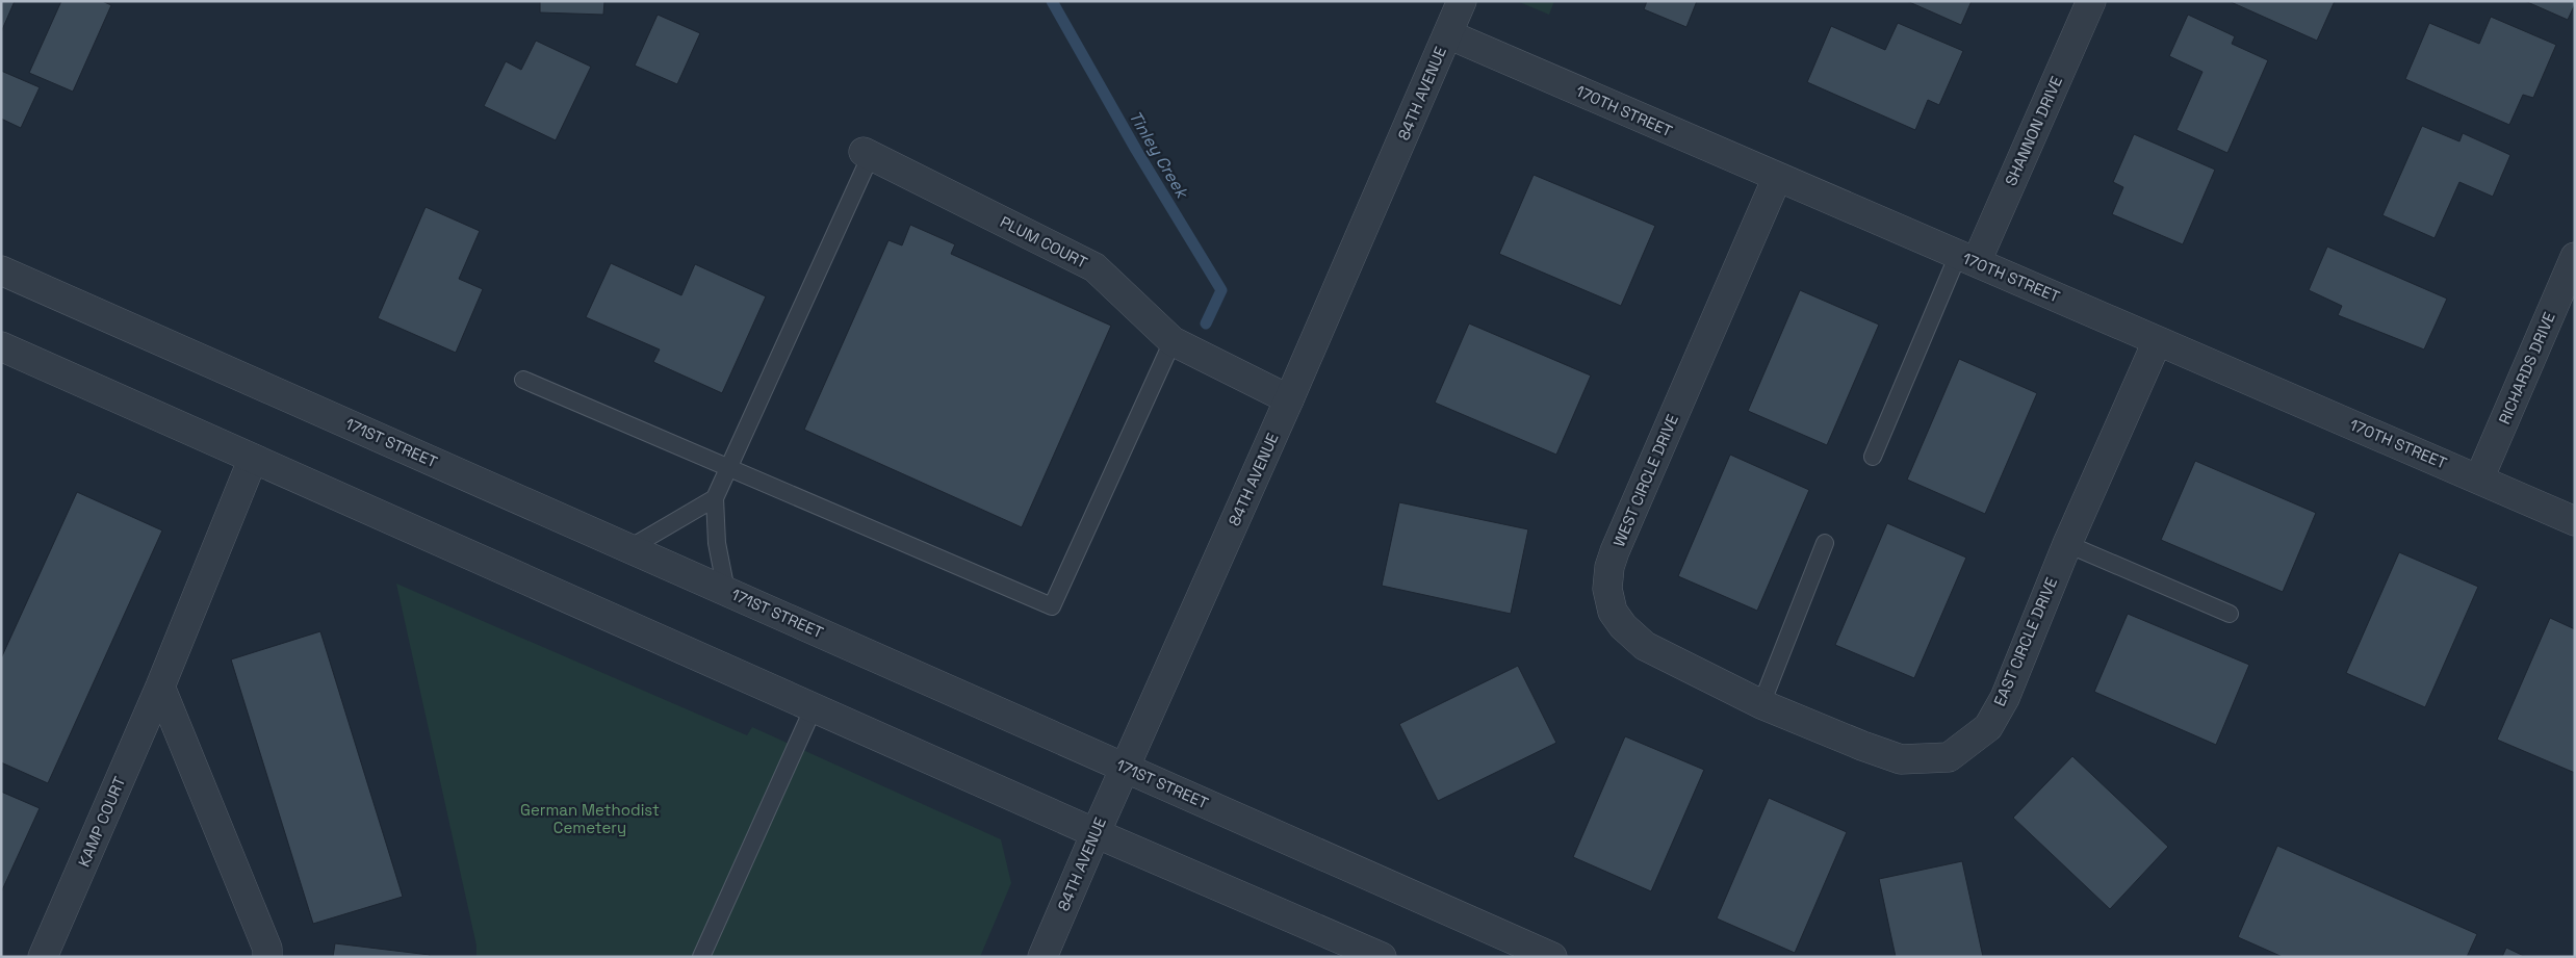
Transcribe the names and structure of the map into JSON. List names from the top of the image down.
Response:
{
  "streets": {
    "street": [
      "84TH AVENUE",
      "170TH STREET",
      "SHANNON DRIVE",
      "PLUM COURT",
      "RICHARDS DRIVE",
      "171ST STREET",
      "WEST CIRCLE DRIVE",
      "EAST CIRCLE DRIVE",
      "KAMP COURT"
    ]
  },
  "crossings": [
    ["84TH AVENUE", "170TH STREET"],
    ["84TH AVENUE", "PLUM COURT"],
    ["84TH AVENUE", "171ST STREET"],
    ["170TH STREET", "SHANNON DRIVE"],
    ["170TH STREET", "RICHARDS DRIVE"],
    ["170TH STREET", "WEST CIRCLE DRIVE"],
    ["170TH STREET", "EAST CIRCLE DRIVE"],
    ["WEST CIRCLE DRIVE", "EAST CIRCLE DRIVE"]
  ],
  "water": ["Tinley Creek"],
  "parks": ["German Methodist Cemetery"]
}
